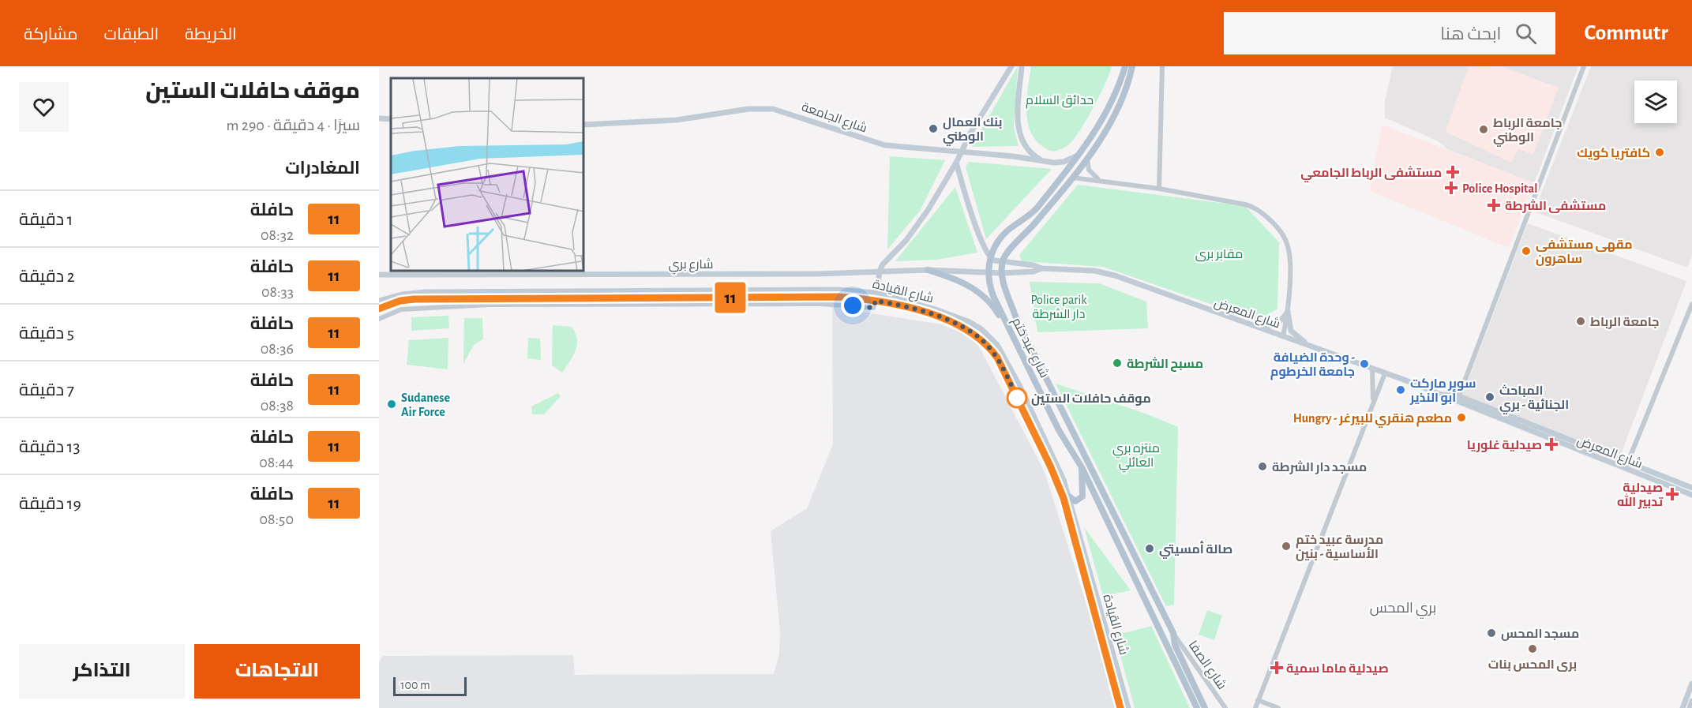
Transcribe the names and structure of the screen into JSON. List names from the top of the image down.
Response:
{
  "streets": {
    "main road": [
      "شارع الجامعة",
      "شارع بري",
      "شارع القيادة",
      "شارع المعرض",
      "شارع عبد ختم"
    ],
    "street": ["شارع الصفا"]
  },
  "crossings": [
    ["شارع الجامعة", "شارع عبد ختم"],
    ["شارع بري", "شارع المعرض"],
    ["شارع بري", "شارع عبد ختم"],
    ["شارع المعرض", "شارع عبد ختم"],
    ["شارع عبد ختم", "شارع الصفا"]
  ],
  "districts": ["بري المحس"],
  "parks": [
    "حدائق السلام",
    "مقابر برى",
    "Police parik دار الشرطة",
    "منتزه بري العائلي"
  ],
  "places": {
    "other": [
      "بنك العمال الوطني",
      "جامعة الرباط الوطني",
      "كافتريا كويك",
      "مقهى مستشفى ساهرون",
      "جامعة الرباط",
      "مسبح الشرطة",
      "وحدة الضيافة - جامعة الخرطوم",
      "سوبر ماركت أبو النذير",
      "المباحث الجنائية - بري",
      "موقف حافلات الستين",
      "Sudanese Air Force",
      "Hungry - مطعم هنقري للبيرغر",
      "مسجد دار الشرطة",
      "مدرسة عبيد ختم الأساسية - بنين",
      "صالة أمسيتي",
      "مسجد المحس",
      "برى المحس بنات"
    ],
    "health": [
      "مستشفى الرباط الجامعي",
      "Police Hospital",
      "مستشفى الشرطة",
      "صيدلية غلوريا",
      "صيدلية تدبير الله",
      "صيدلية ماما سمية"
    ]
  },
  "lines": ["bus line 11"],
  "scale_bar": "100 m",
  "page": {
    "header": "Commutr",
    "search": "ابحث هنا",
    "nav": ["الخريطة", "الطبقات", "مشاركة"],
    "on_map": "11",
    "heading": [
      ["موقف حافلات الستين", "سيرًا · 4 دقيقة · 290 m"],
      "المغادرات"
    ],
    "list": [
      {
        "mark": "11",
        "name": "حافلة",
        "note": "08:32",
        "value": "1 دقيقة"
      },
      {
        "mark": "11",
        "name": "حافلة",
        "note": "08:33",
        "value": "2 دقيقة"
      },
      {
        "mark": "11",
        "name": "حافلة",
        "note": "08:36",
        "value": "5 دقيقة"
      },
      {
        "mark": "11",
        "name": "حافلة",
        "note": "08:38",
        "value": "7 دقيقة"
      },
      {
        "mark": "11",
        "name": "حافلة",
        "note": "08:44",
        "value": "13 دقيقة"
      },
      {
        "mark": "11",
        "name": "حافلة",
        "note": "08:50",
        "value": "19 دقيقة"
      }
    ],
    "buttons": ["الاتجاهات", "التذاكر"],
    "scale": "100 m"
  }
}
